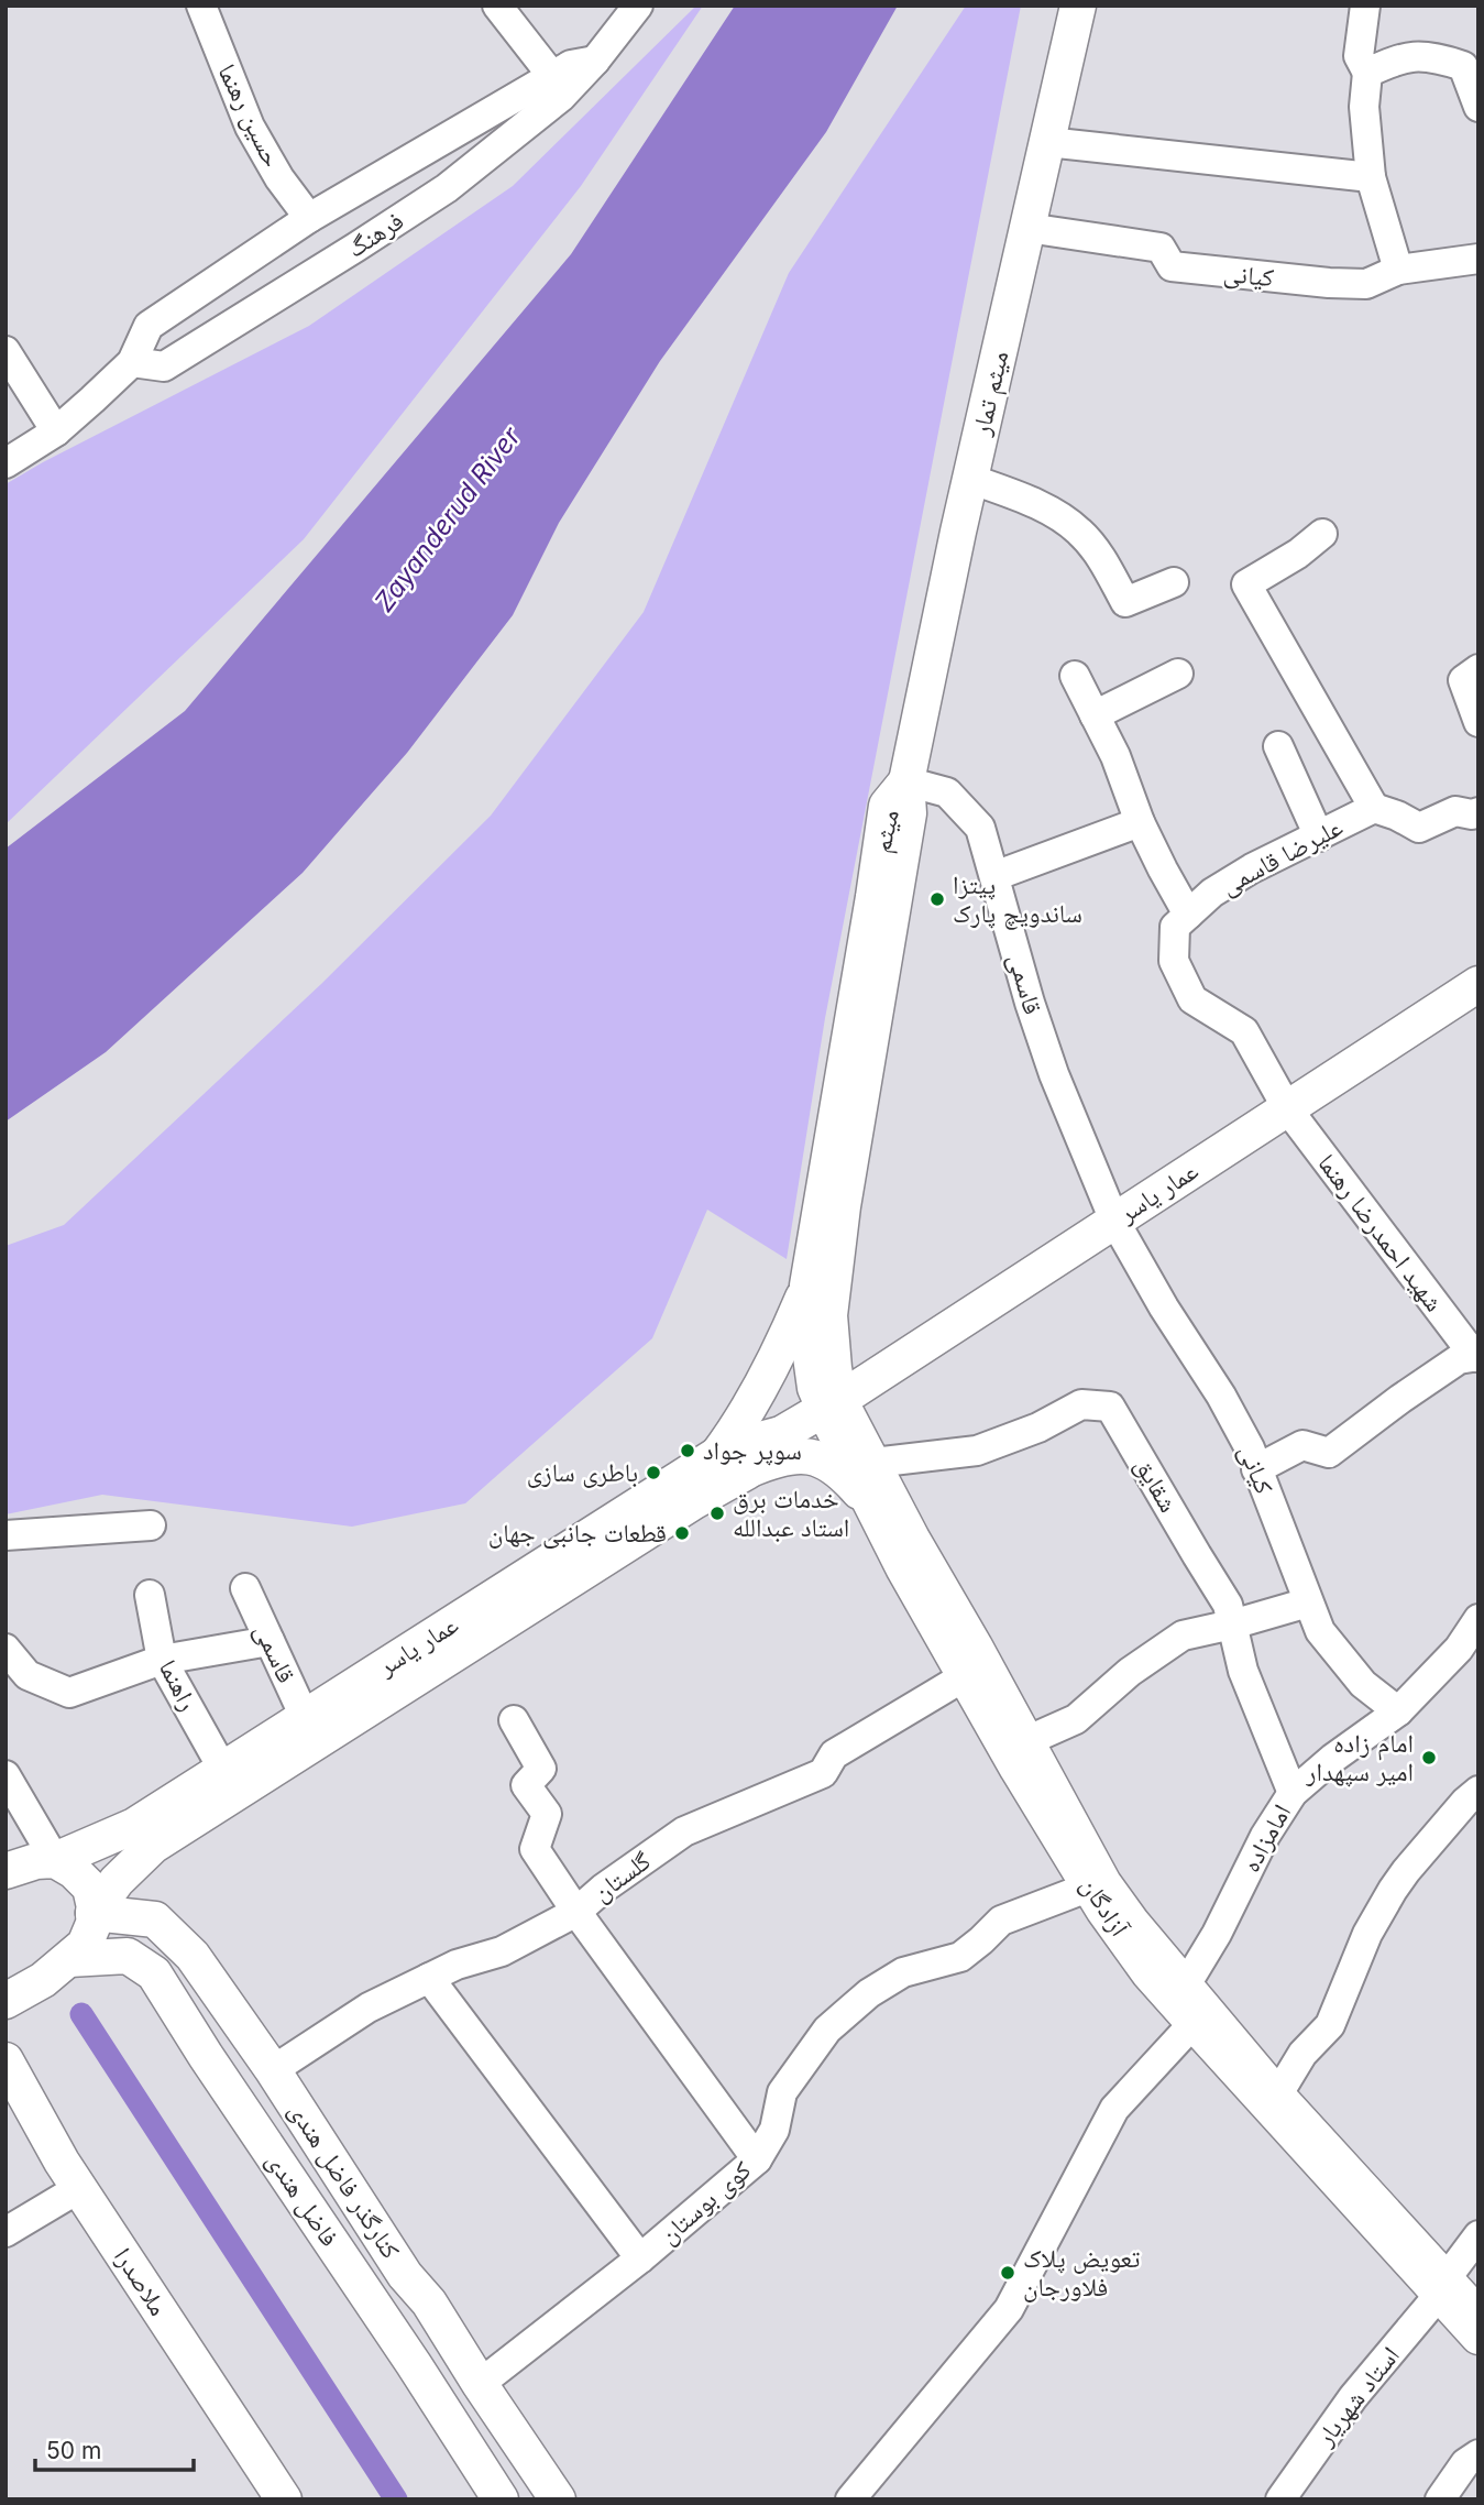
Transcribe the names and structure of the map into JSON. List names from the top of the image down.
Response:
{
  "streets": {
    "main road": [
      "میثم تمار",
      "میثم",
      "عمار یاسر",
      "آزادگان",
      "کنارگذر فاضل هندی",
      "فاضل هندی",
      "ملاصدرا"
    ],
    "street": [
      "حسین رهنما",
      "فرهنگ",
      "کیانی",
      "علیرضا قاسمی",
      "قاسمی",
      "شهید احمدرضا رهنما",
      "شقایق",
      "راهنما",
      "امامزاده",
      "گلستان",
      "کوی بوستان",
      "استاد شهریار"
    ]
  },
  "crossings": [
    ["حسین رهنما", "فرهنگ"],
    ["کیانی", "میثم تمار"],
    ["کیانی", "قاسمی"],
    ["کیانی", "عمار یاسر"],
    ["کیانی", "امامزاده"],
    ["میثم تمار", "میثم"],
    ["میثم تمار", "قاسمی"],
    ["میثم", "قاسمی"],
    ["میثم", "عمار یاسر"],
    ["میثم", "آزادگان"],
    ["علیرضا قاسمی", "عمار یاسر"],
    ["علیرضا قاسمی", "شهید احمدرضا رهنما"],
    ["قاسمی", "عمار یاسر"],
    ["عمار یاسر", "شهید احمدرضا رهنما"],
    ["عمار یاسر", "راهنما"],
    ["عمار یاسر", "آزادگان"],
    ["عمار یاسر", "کنارگذر فاضل هندی"],
    ["عمار یاسر", "فاضل هندی"],
    ["شقایق", "امامزاده"],
    ["شقایق", "آزادگان"],
    ["امامزاده", "آزادگان"],
    ["گلستان", "آزادگان"],
    ["گلستان", "کنارگذر فاضل هندی"],
    ["آزادگان", "کوی بوستان"],
    ["آزادگان", "استاد شهریار"],
    ["کنارگذر فاضل هندی", "کوی بوستان"]
  ],
  "water": ["Zayanderud River"],
  "places": [
    "پیتزا ساندویچ پارک",
    "سوپر جواد",
    "باطری سازی",
    "خدمات برق استاد عبدالله",
    "قطعات جانبی جهان",
    "امام زاده امیر سپهدار",
    "تعویض پلاک فلاورجان"
  ],
  "scale_bar": "50 m"
}
